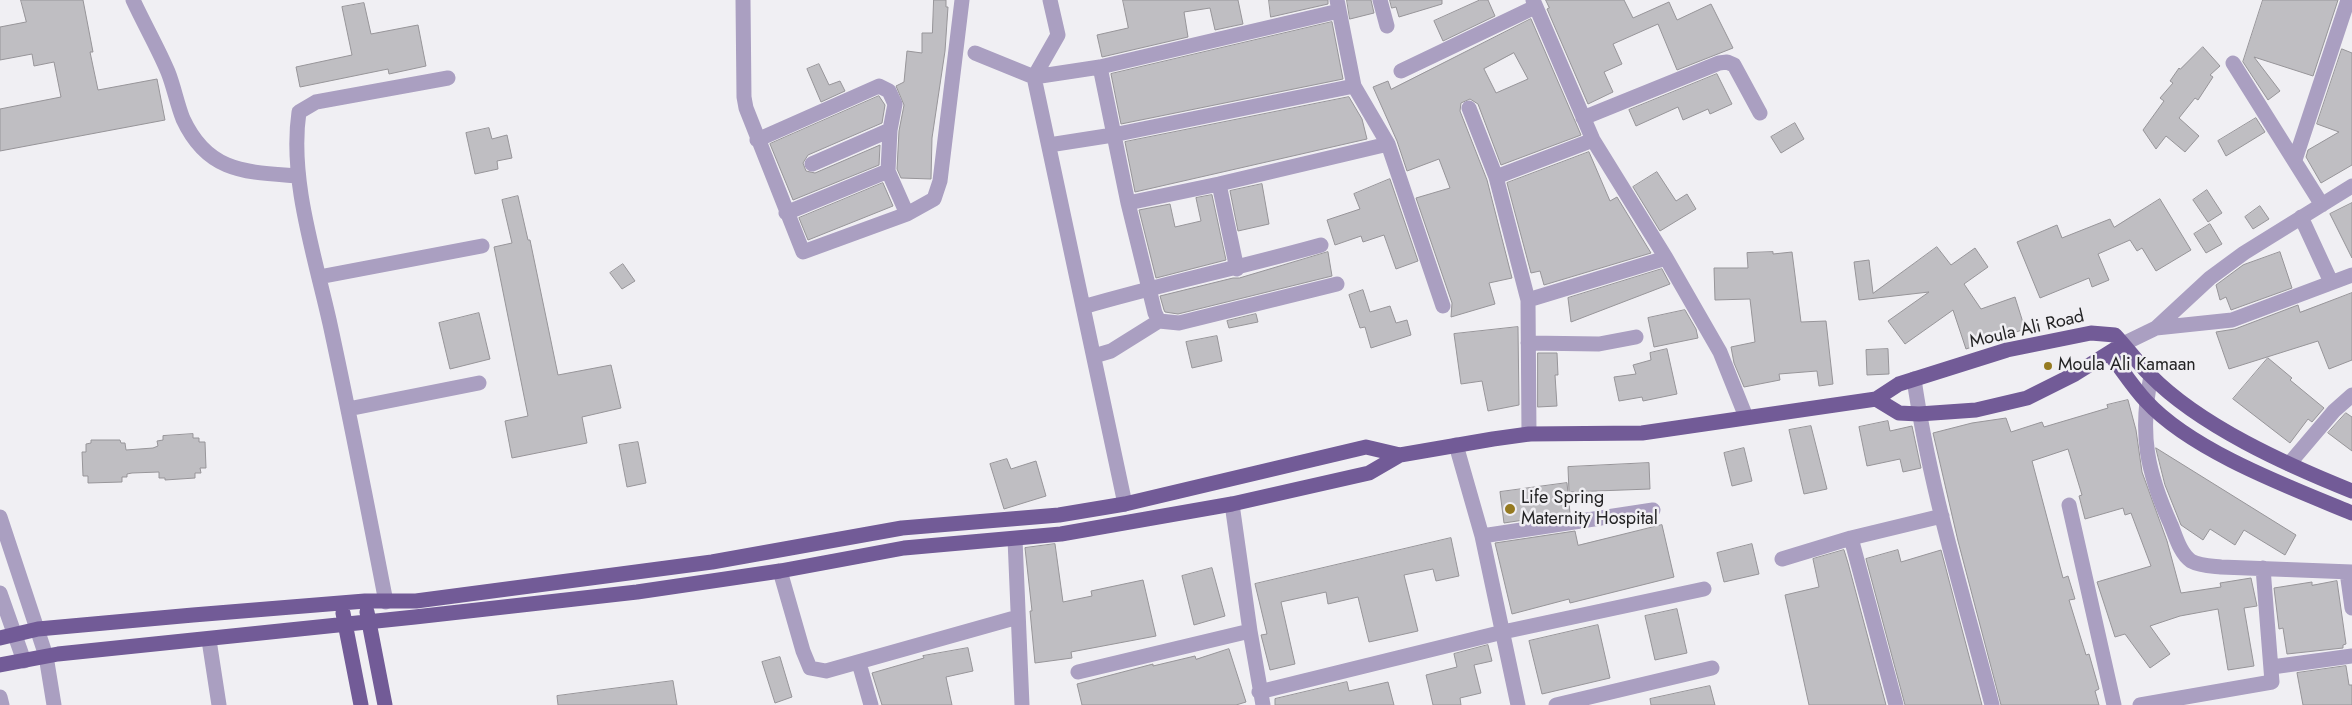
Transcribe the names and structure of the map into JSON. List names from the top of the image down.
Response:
{
  "streets": {
    "main road": ["Moula Ali Road"]
  },
  "places": ["Moula Ali Kamaan", "Life Spring Maternity Hospital"]
}
